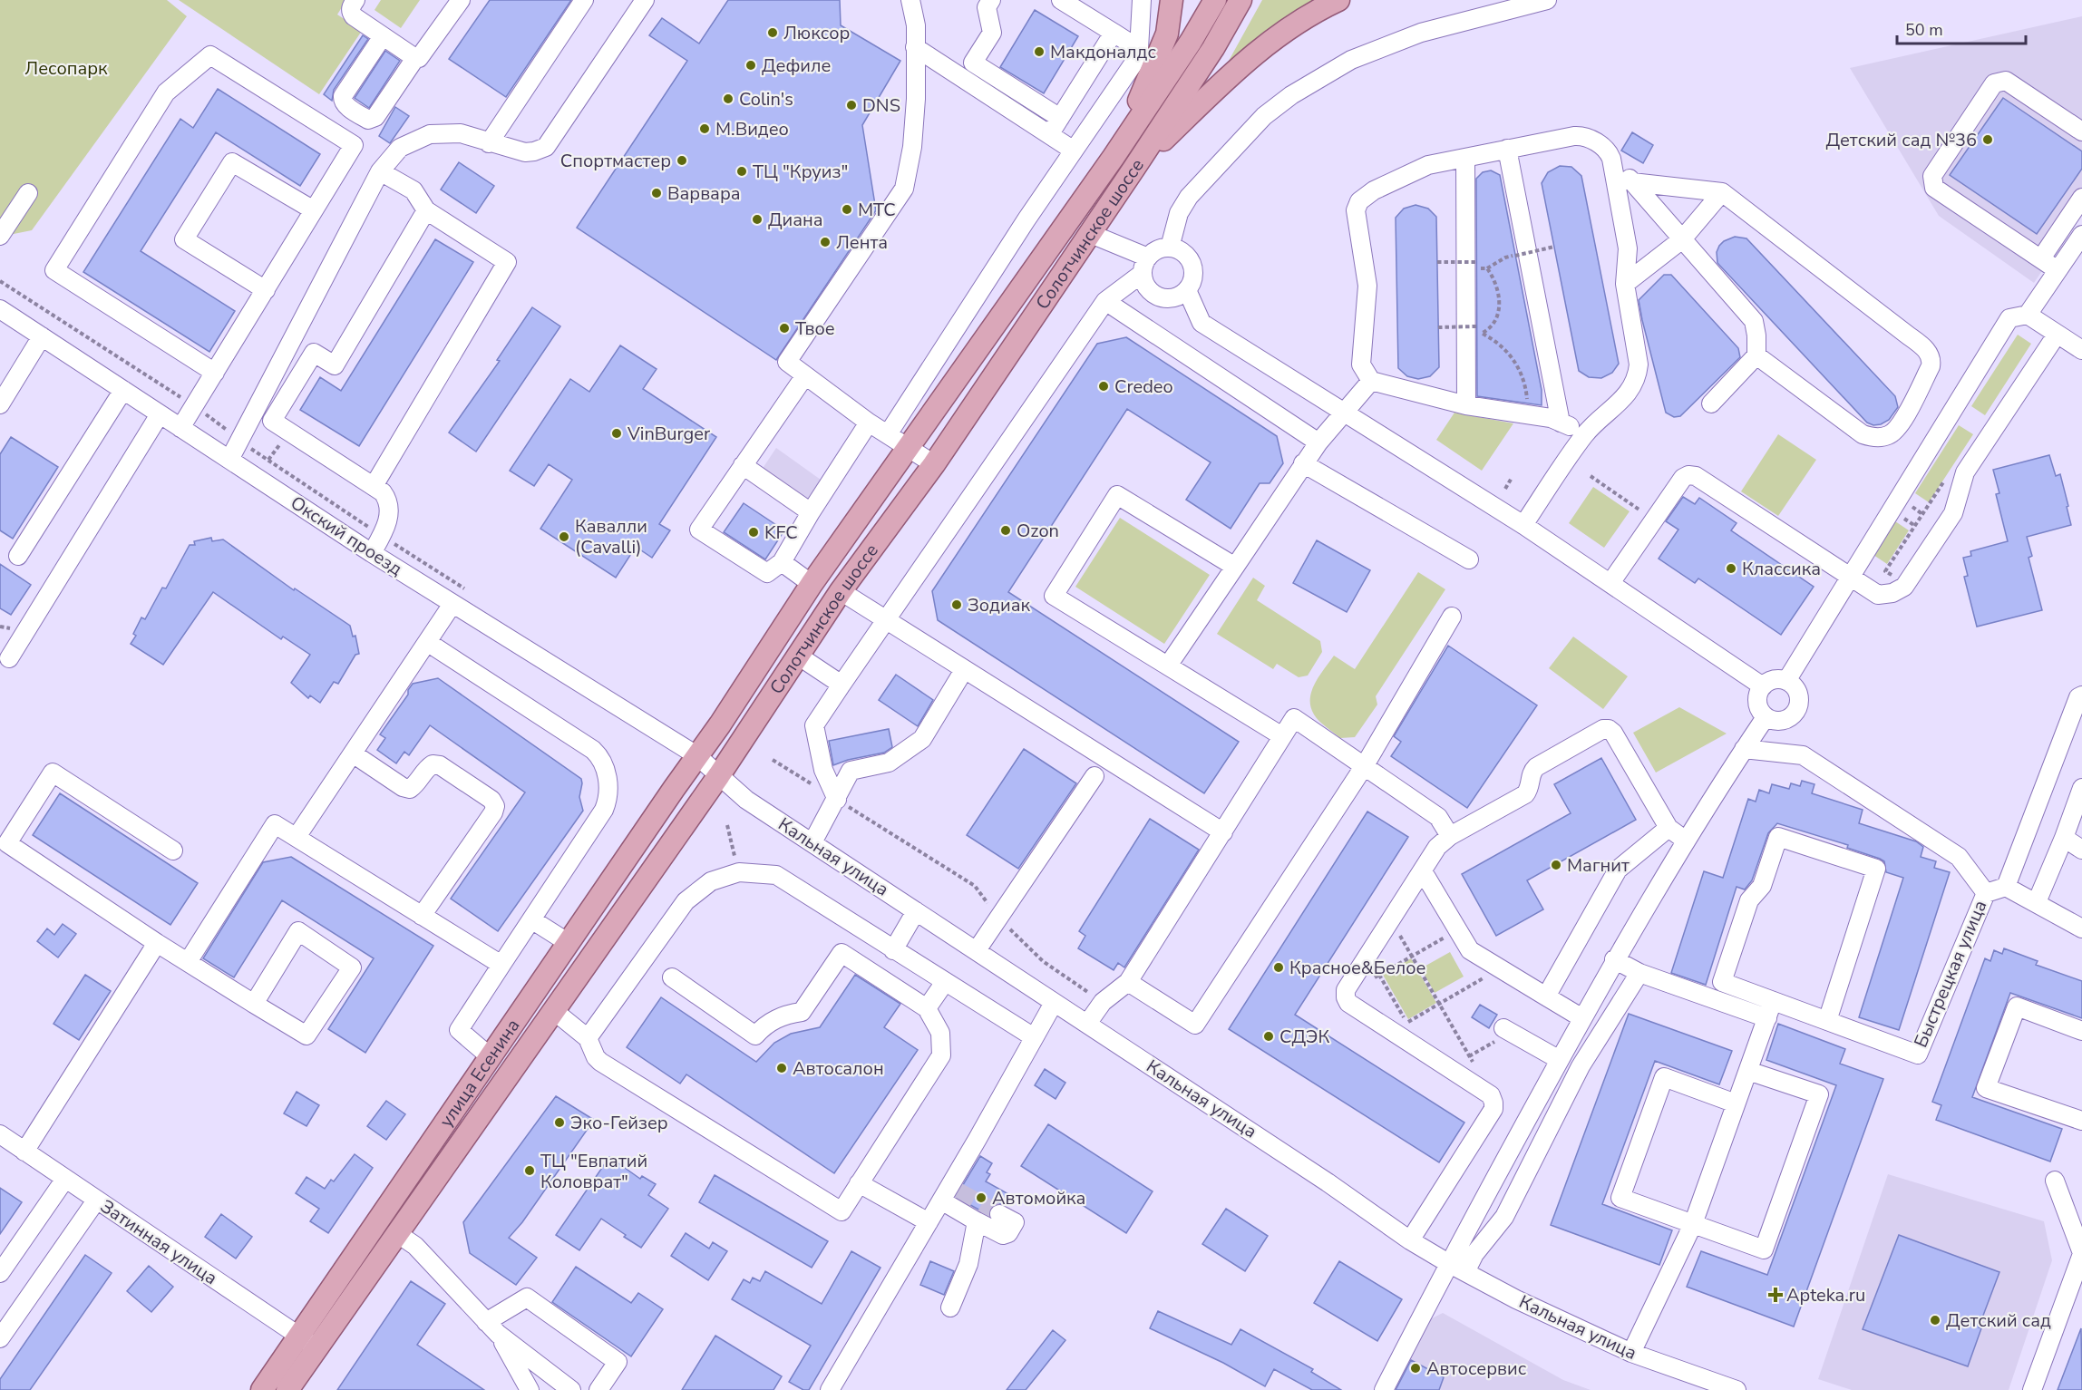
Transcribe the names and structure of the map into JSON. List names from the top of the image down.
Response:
{
  "streets": {
    "main road": ["Солотчинское шоссе", "улица Есенина"],
    "street": [
      "Окский проезд",
      "Кальная улица",
      "Быстрецкая улица",
      "Затинная улица"
    ]
  },
  "crossings": [
    ["Солотчинское шоссе", "Окский проезд"],
    ["Солотчинское шоссе", "Кальная улица"],
    ["Солотчинское шоссе", "улица Есенина"],
    ["Окский проезд", "Кальная улица"],
    ["Окский проезд", "улица Есенина"],
    ["Кальная улица", "улица Есенина"],
    ["улица Есенина", "Затинная улица"]
  ],
  "parks": ["Лесопарк"],
  "places": {
    "other": [
      "Люксор",
      "Макдоналдс",
      "Дефиле",
      "Colin's",
      "DNS",
      "М.Видео",
      "Детский сад №36",
      "Спортмастер",
      "ТЦ \"Круиз\"",
      "Варвара",
      "МТС",
      "Диана",
      "Лента",
      "Твое",
      "Credeo",
      "VinBurger",
      "Ozon",
      "KFC",
      "Кавалли (Cavalli)",
      "Классика",
      "Зодиак",
      "Магнит",
      "Красное&Белое",
      "СДЭК",
      "Автосалон",
      "Эко-Гейзер",
      "ТЦ \"Евпатий Коловрат\"",
      "Автомойка",
      "Детский сад",
      "Автосервис"
    ],
    "health": ["Apteka.ru"]
  },
  "scale_bar": "50 m"
}
